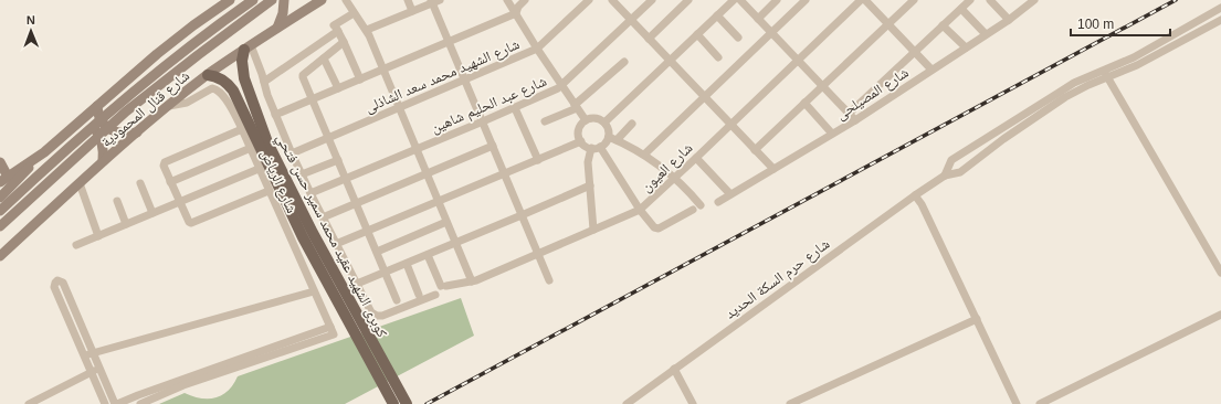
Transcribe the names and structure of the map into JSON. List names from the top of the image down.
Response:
{
  "streets": {
    "main road": ["كوبرى الشهيد عقيد محمد سمير حسن فتحي"],
    "street": [
      "شارع الشهيد محمد سعد الشاذلى",
      "شارع المصيلحى",
      "شارع عبد الحليم شاهين",
      "شارع قنال المحمودية",
      "شارع العيون",
      "شارع الرياض",
      "شارع حرم السكة الحديد"
    ]
  },
  "crossings": [
    ["شارع قنال المحمودية", "شارع الرياض"],
    ["شارع قنال المحمودية", "كوبرى الشهيد عقيد محمد سمير حسن فتحي"],
    ["شارع الرياض", "كوبرى الشهيد عقيد محمد سمير حسن فتحي"]
  ],
  "scale_bar": "100 m",
  "north": "top"
}
